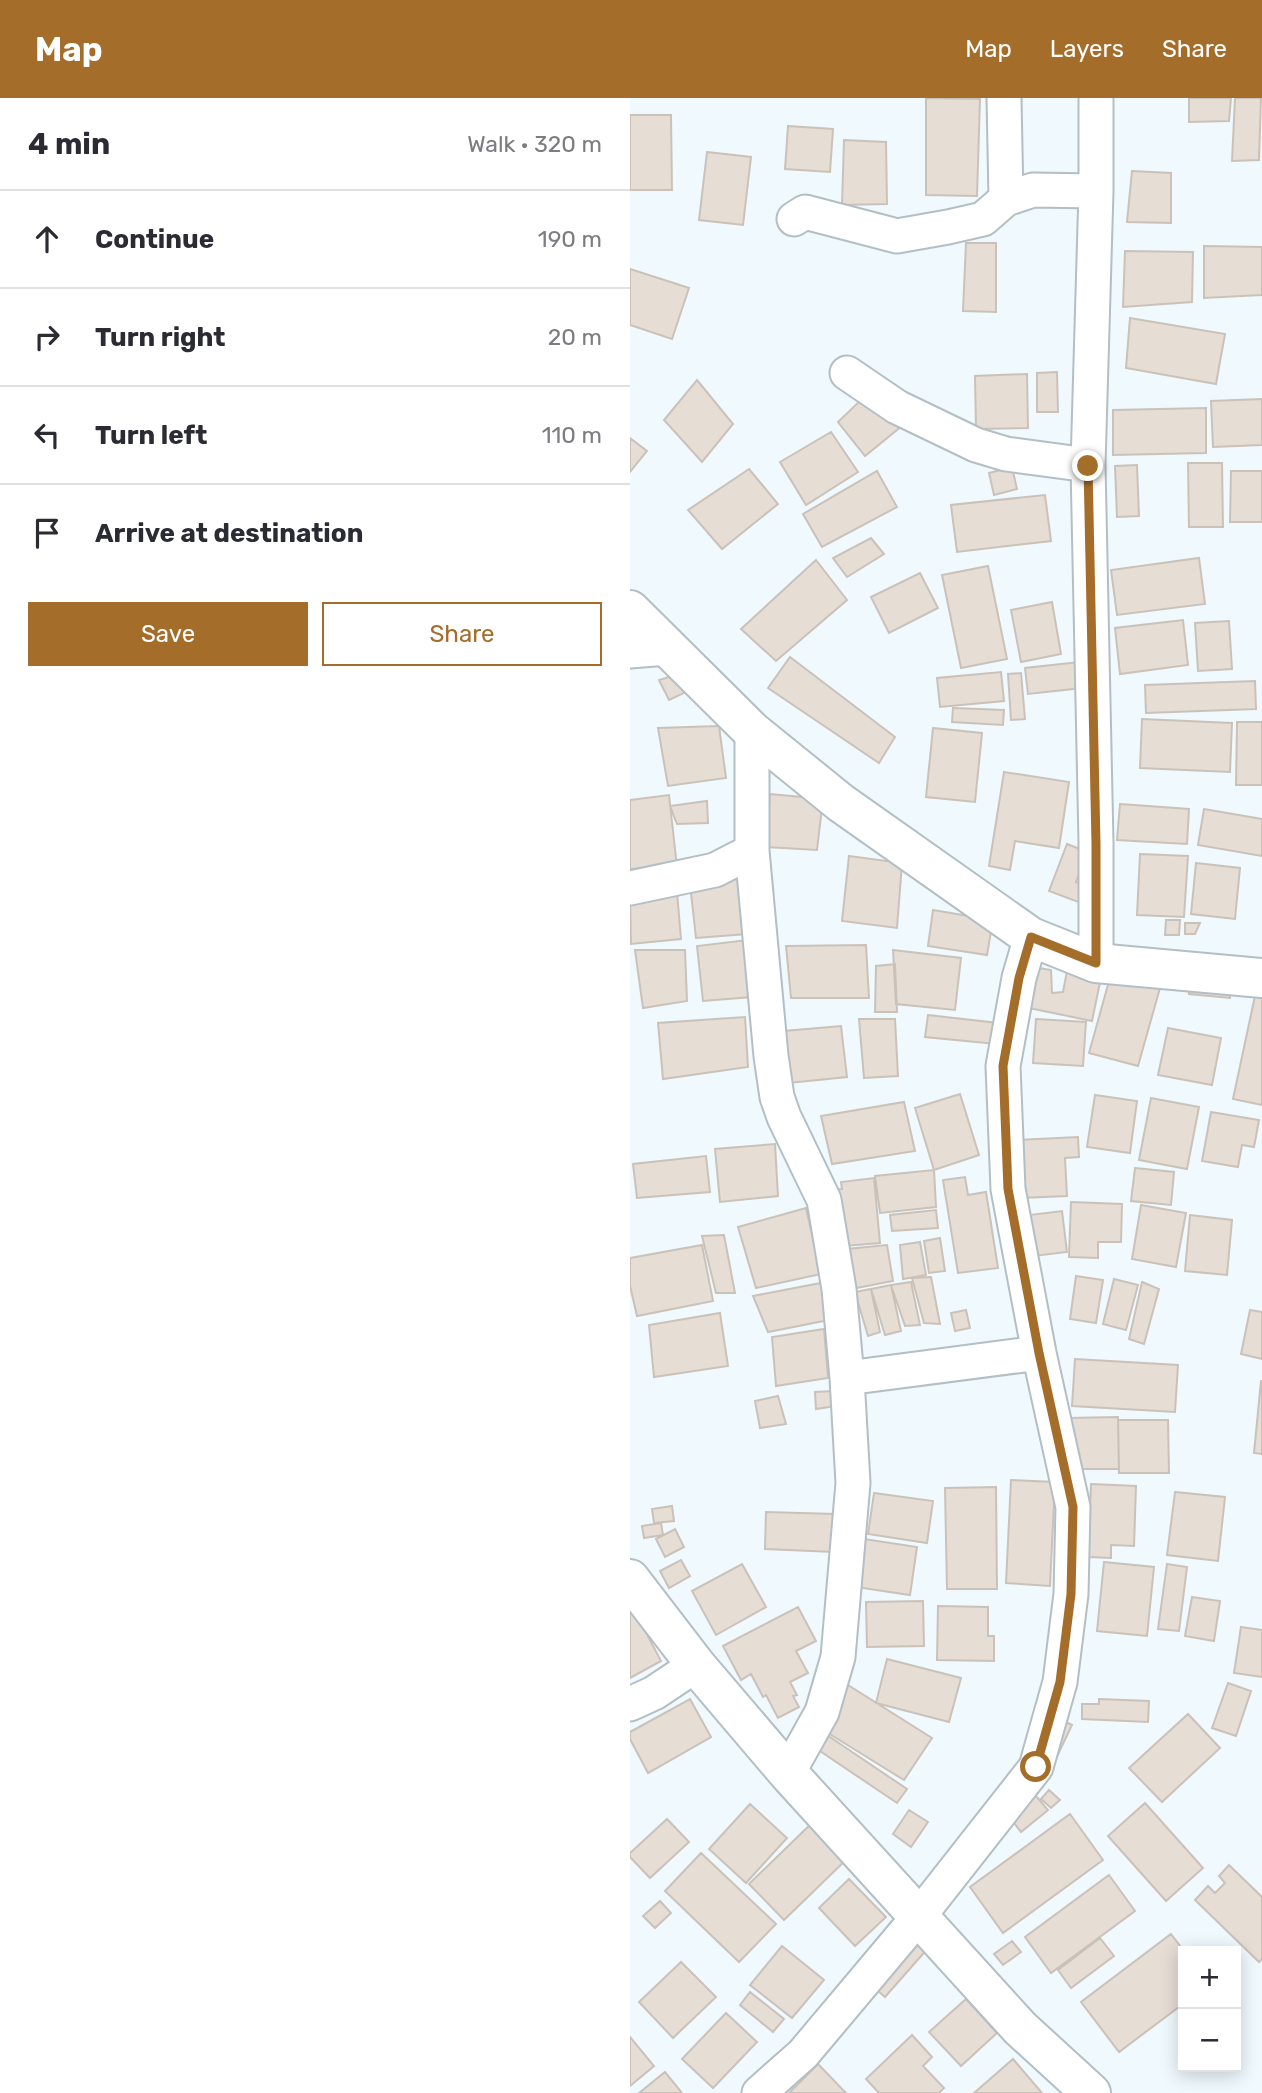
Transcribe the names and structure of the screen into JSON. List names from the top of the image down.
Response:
{
  "page": {
    "header": "Map",
    "nav": ["Map", "Layers", "Share"],
    "heading": ["4 min", "Walk · 320 m"],
    "list": [
      ["Continue", "190 m"],
      ["Turn right", "20 m"],
      ["Turn left", "110 m"],
      "Arrive at destination"
    ],
    "buttons": ["Save", "Share"],
    "map_buttons": ["+", "−"]
  }
}
